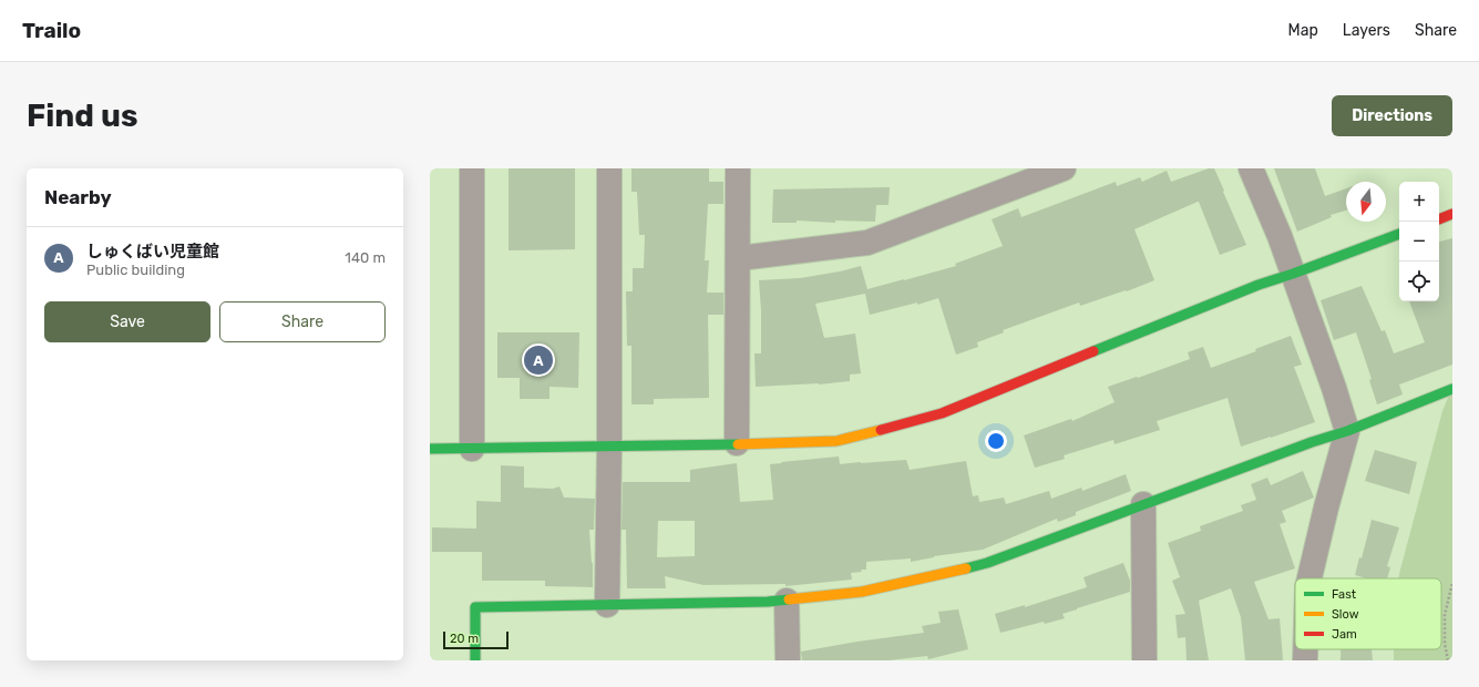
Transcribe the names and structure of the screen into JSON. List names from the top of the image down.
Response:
{
  "legend": ["Fast", "Slow", "Jam"],
  "scale_bar": "20 m",
  "north": "bottom",
  "page": {
    "header": "Trailo",
    "nav": ["Map", "Layers", "Share"],
    "buttons": [
      "Directions",
      ["Save", "Share"]
    ],
    "title": "Find us",
    "heading": "Nearby",
    "map_buttons": ["+", "−"],
    "list": [
      {
        "mark": "A",
        "name": "しゅくばい児童館",
        "note": "Public building",
        "value": "140 m"
      }
    ],
    "pins": "A",
    "scale": "20 m"
  }
}
